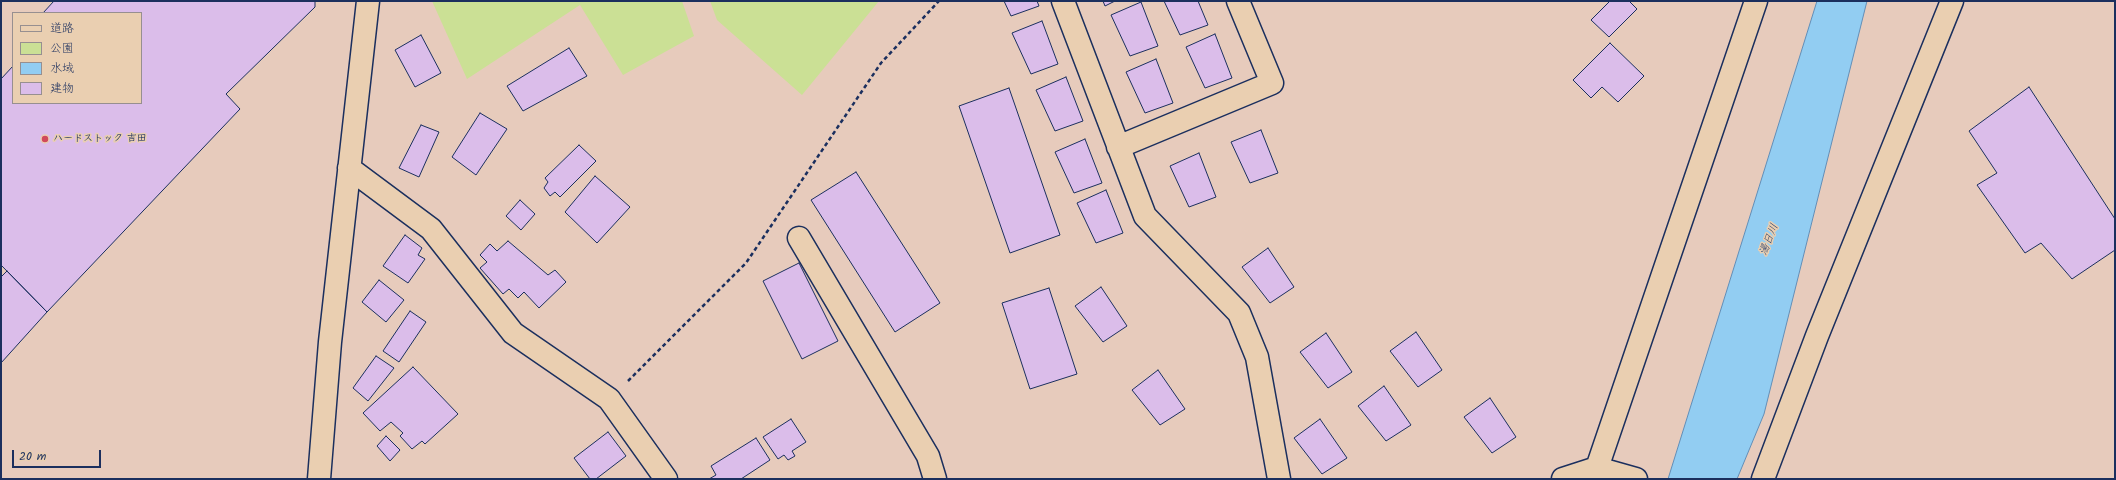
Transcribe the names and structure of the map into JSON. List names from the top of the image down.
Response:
{
  "water": ["湯日川"],
  "places": ["ハードストック 吉田"],
  "legend": [
    "道路",
    "公園",
    "水域",
    "建物"
  ],
  "scale_bar": "20 m"
}
